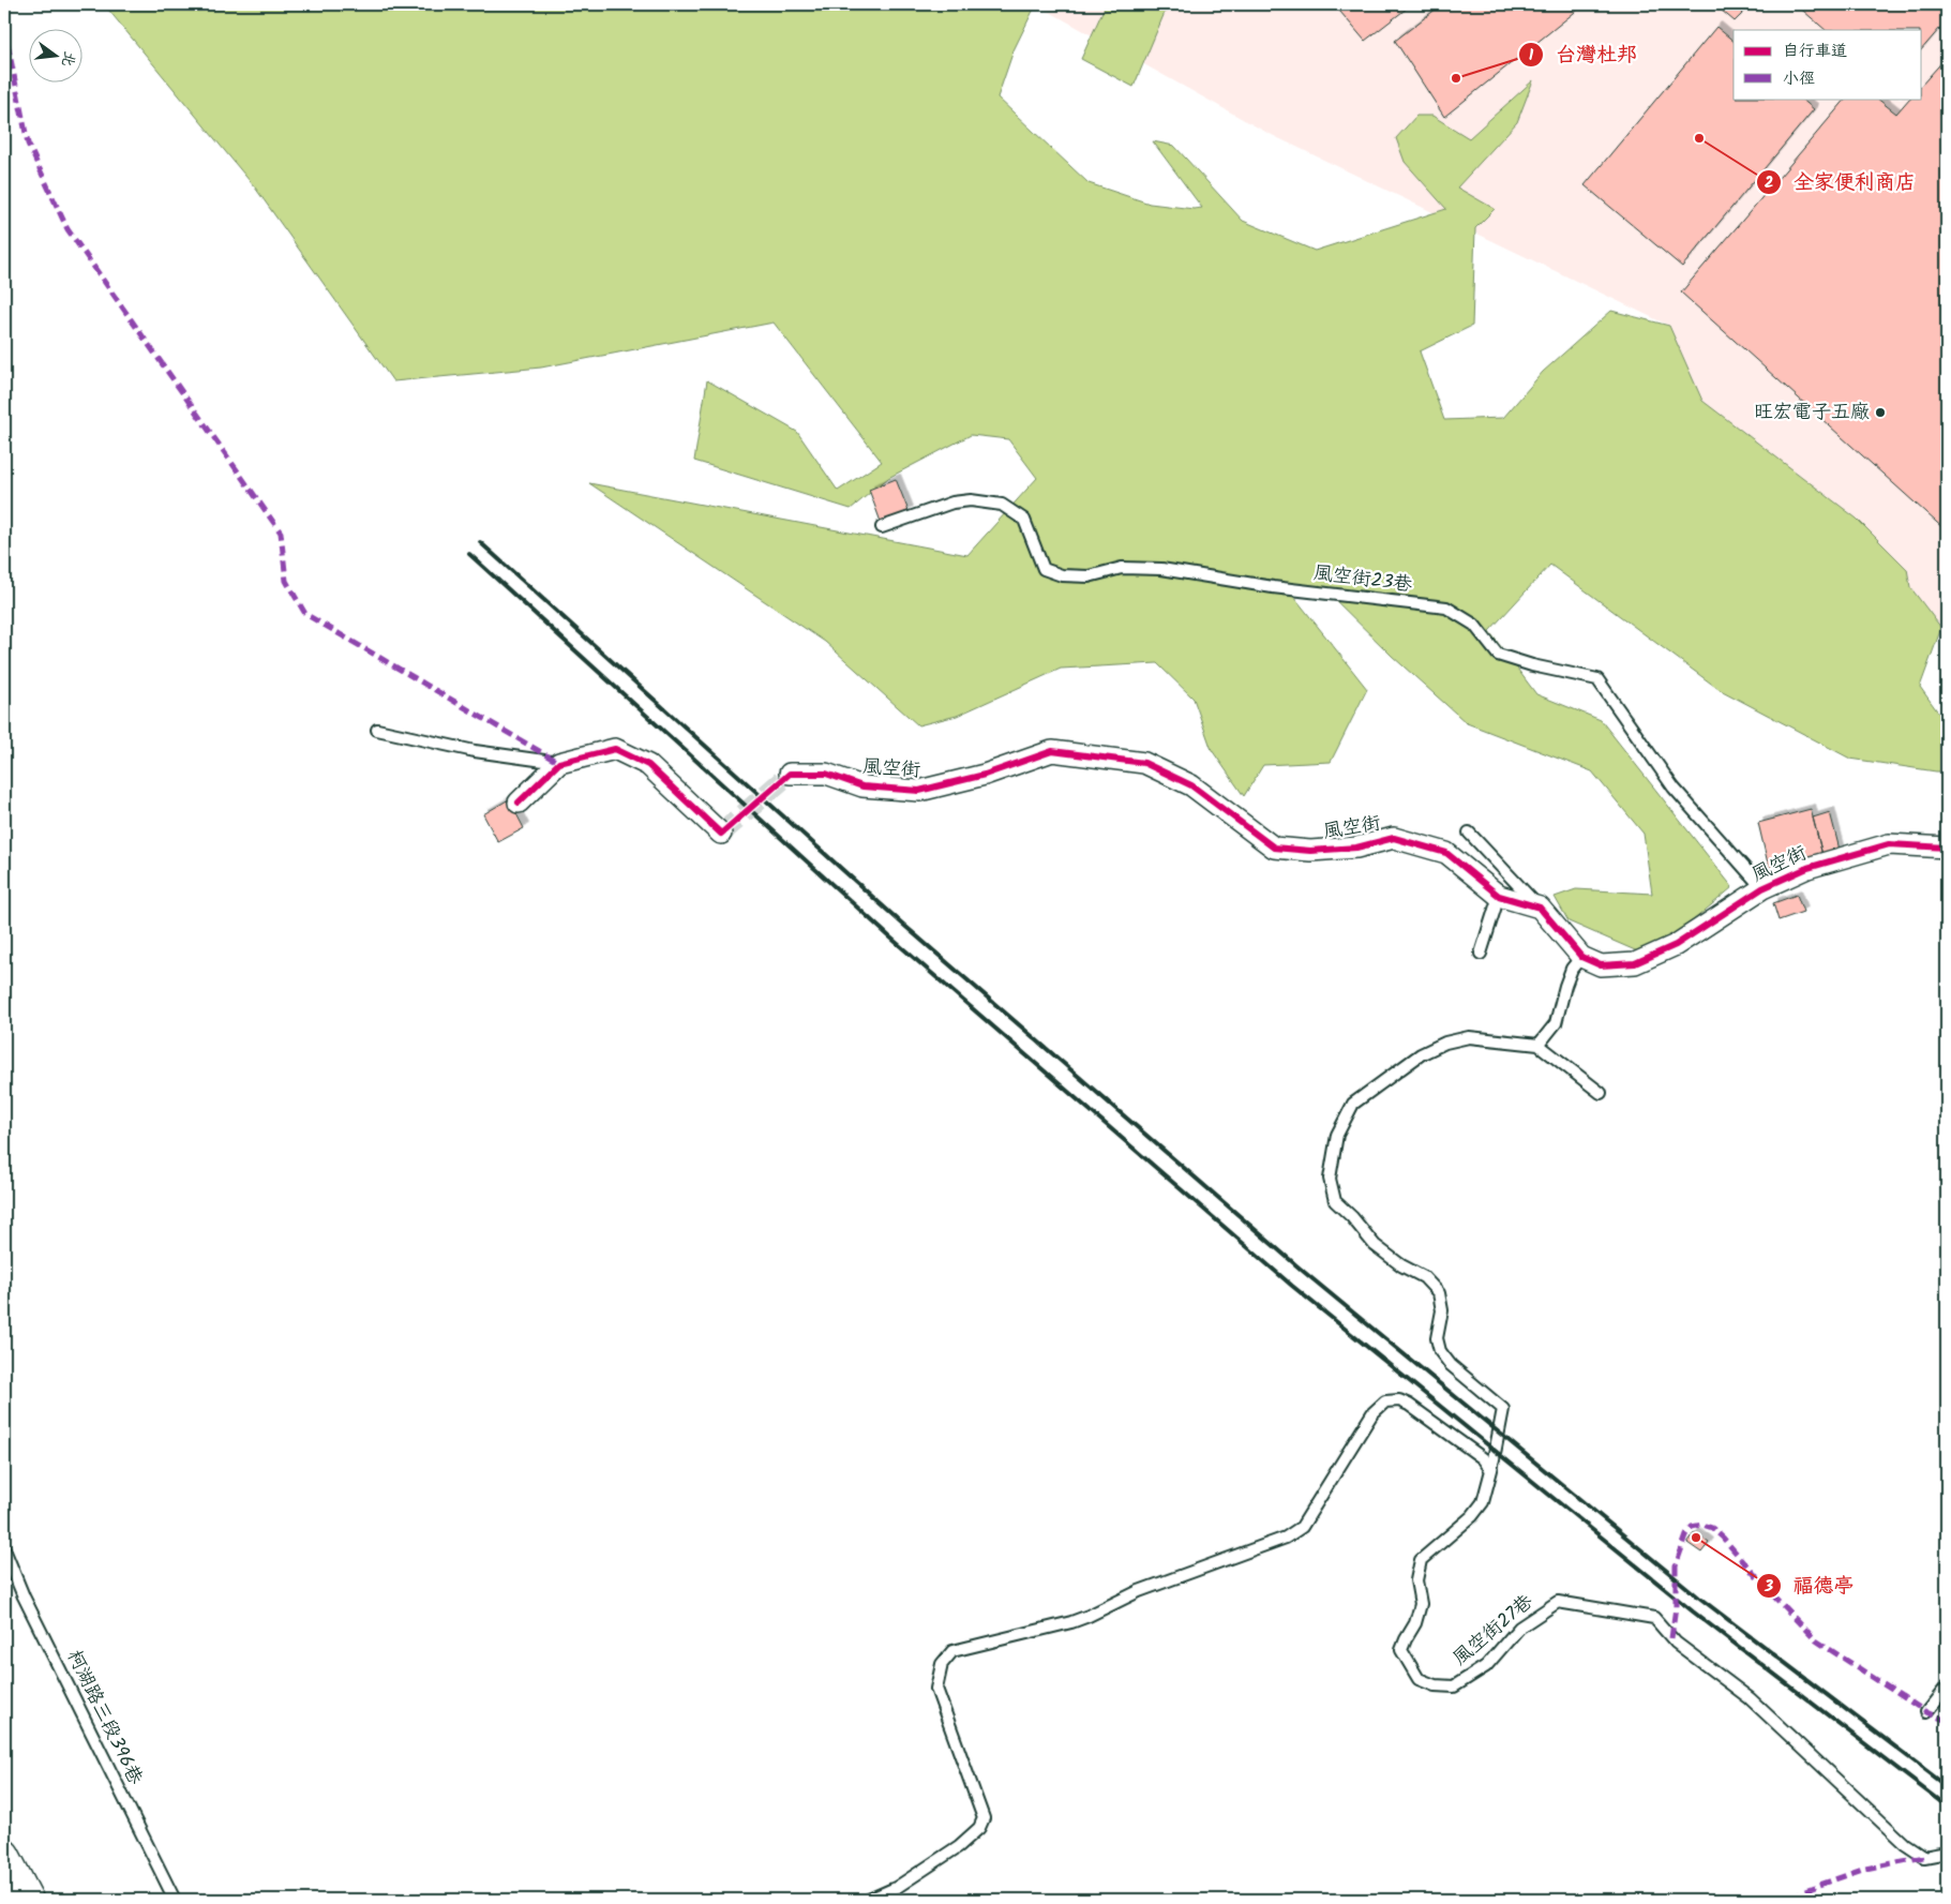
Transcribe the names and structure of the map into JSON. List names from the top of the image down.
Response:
{
  "streets": {
    "street": ["風空街"],
    "lane": ["風空街23巷", "風空街27巷", "柯湖路三段396巷"]
  },
  "crossings": [
    ["風空街23巷", "風空街"]
  ],
  "places": [
    "台灣杜邦",
    "全家便利商店",
    "旺宏電子五廠",
    "福德亭"
  ],
  "legend": ["自行車道", "小徑"],
  "north": "right"
}
